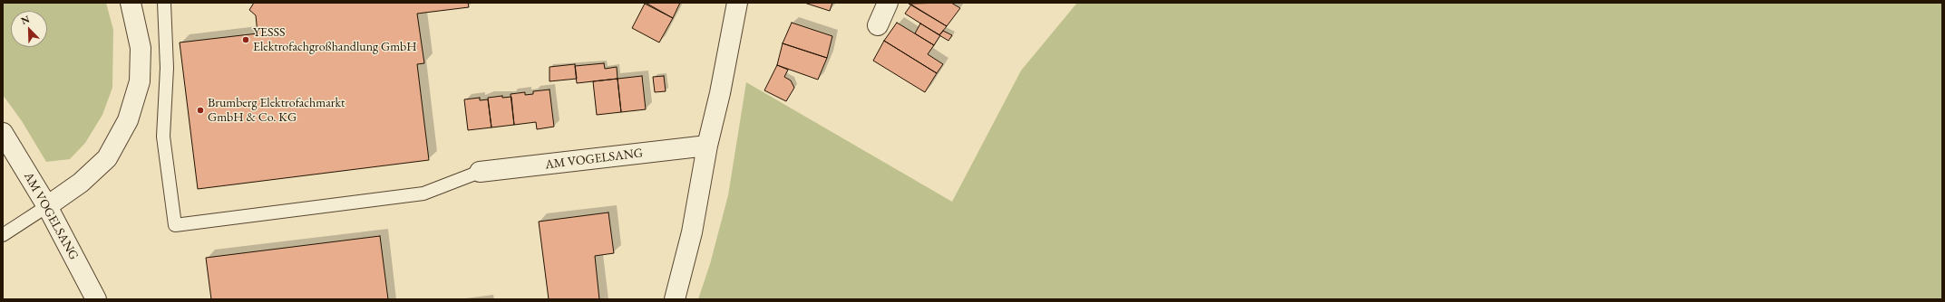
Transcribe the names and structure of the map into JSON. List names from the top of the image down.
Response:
{
  "streets": {
    "street": ["AM VOGELSANG"]
  },
  "places": ["YESSS Elektrofachgroßhandlung GmbH", "Brumberg Elektrofachmarkt GmbH & Co. KG"],
  "north": "top left"
}
